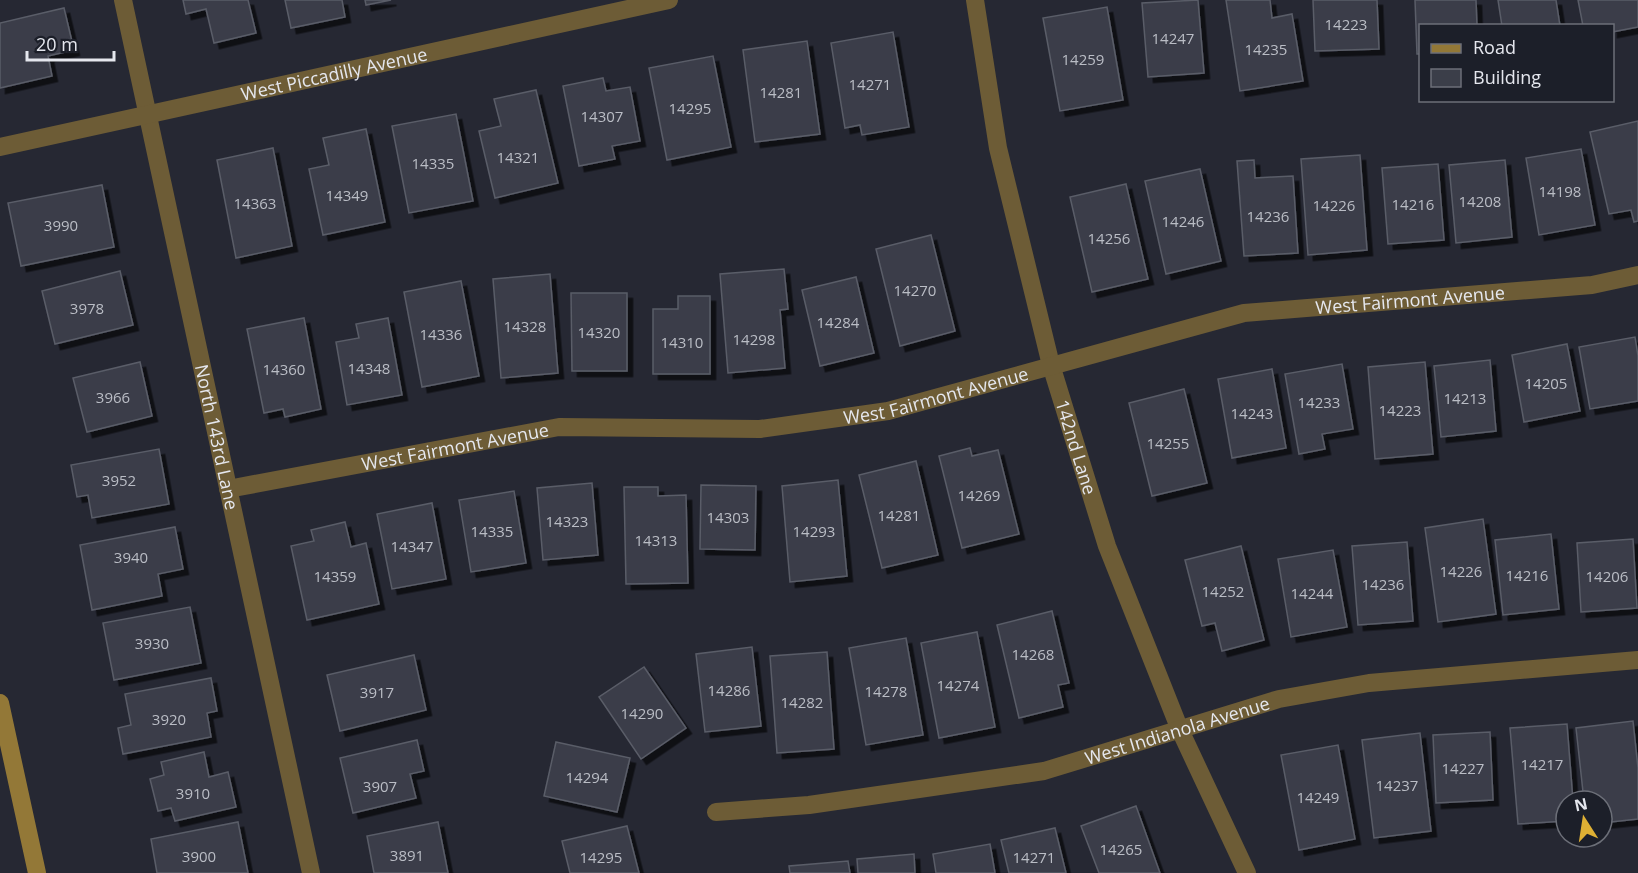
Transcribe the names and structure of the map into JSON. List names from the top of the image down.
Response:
{
  "streets": {
    "street": [
      "West Piccadilly Avenue",
      "West Fairmont Avenue",
      "North 143rd Lane",
      "142nd Lane",
      "West Indianola Avenue"
    ]
  },
  "crossings": [
    ["West Piccadilly Avenue", "North 143rd Lane"],
    ["West Fairmont Avenue", "North 143rd Lane"],
    ["West Fairmont Avenue", "142nd Lane"],
    ["142nd Lane", "West Indianola Avenue"]
  ],
  "house_numbers": [
    "14223",
    "14247",
    "14235",
    "14259",
    "14271",
    "14281",
    "14295",
    "14307",
    "14321",
    "14335",
    "14198",
    "14349",
    "14208",
    "14363",
    "14216",
    "14226",
    "14236",
    "14246",
    "3990",
    "14256",
    "14270",
    "3978",
    "14284",
    "14328",
    "14320",
    "14336",
    "14298",
    "14310",
    "14348",
    "14360",
    "14205",
    "3966",
    "14213",
    "14233",
    "14223",
    "14243",
    "14255",
    "3952",
    "14269",
    "14281",
    "14303",
    "14323",
    "14335",
    "14293",
    "14313",
    "14347",
    "3940",
    "14226",
    "14216",
    "14359",
    "14206",
    "14236",
    "14252",
    "14244",
    "3930",
    "14268",
    "14274",
    "14286",
    "14278",
    "3917",
    "14282",
    "14290",
    "3920",
    "14217",
    "14227",
    "14294",
    "14237",
    "3907",
    "3910",
    "14249",
    "14265",
    "3891",
    "3900",
    "14295",
    "14271"
  ],
  "legend": ["Road", "Building"],
  "scale_bar": "20 m",
  "north": "top"
}
